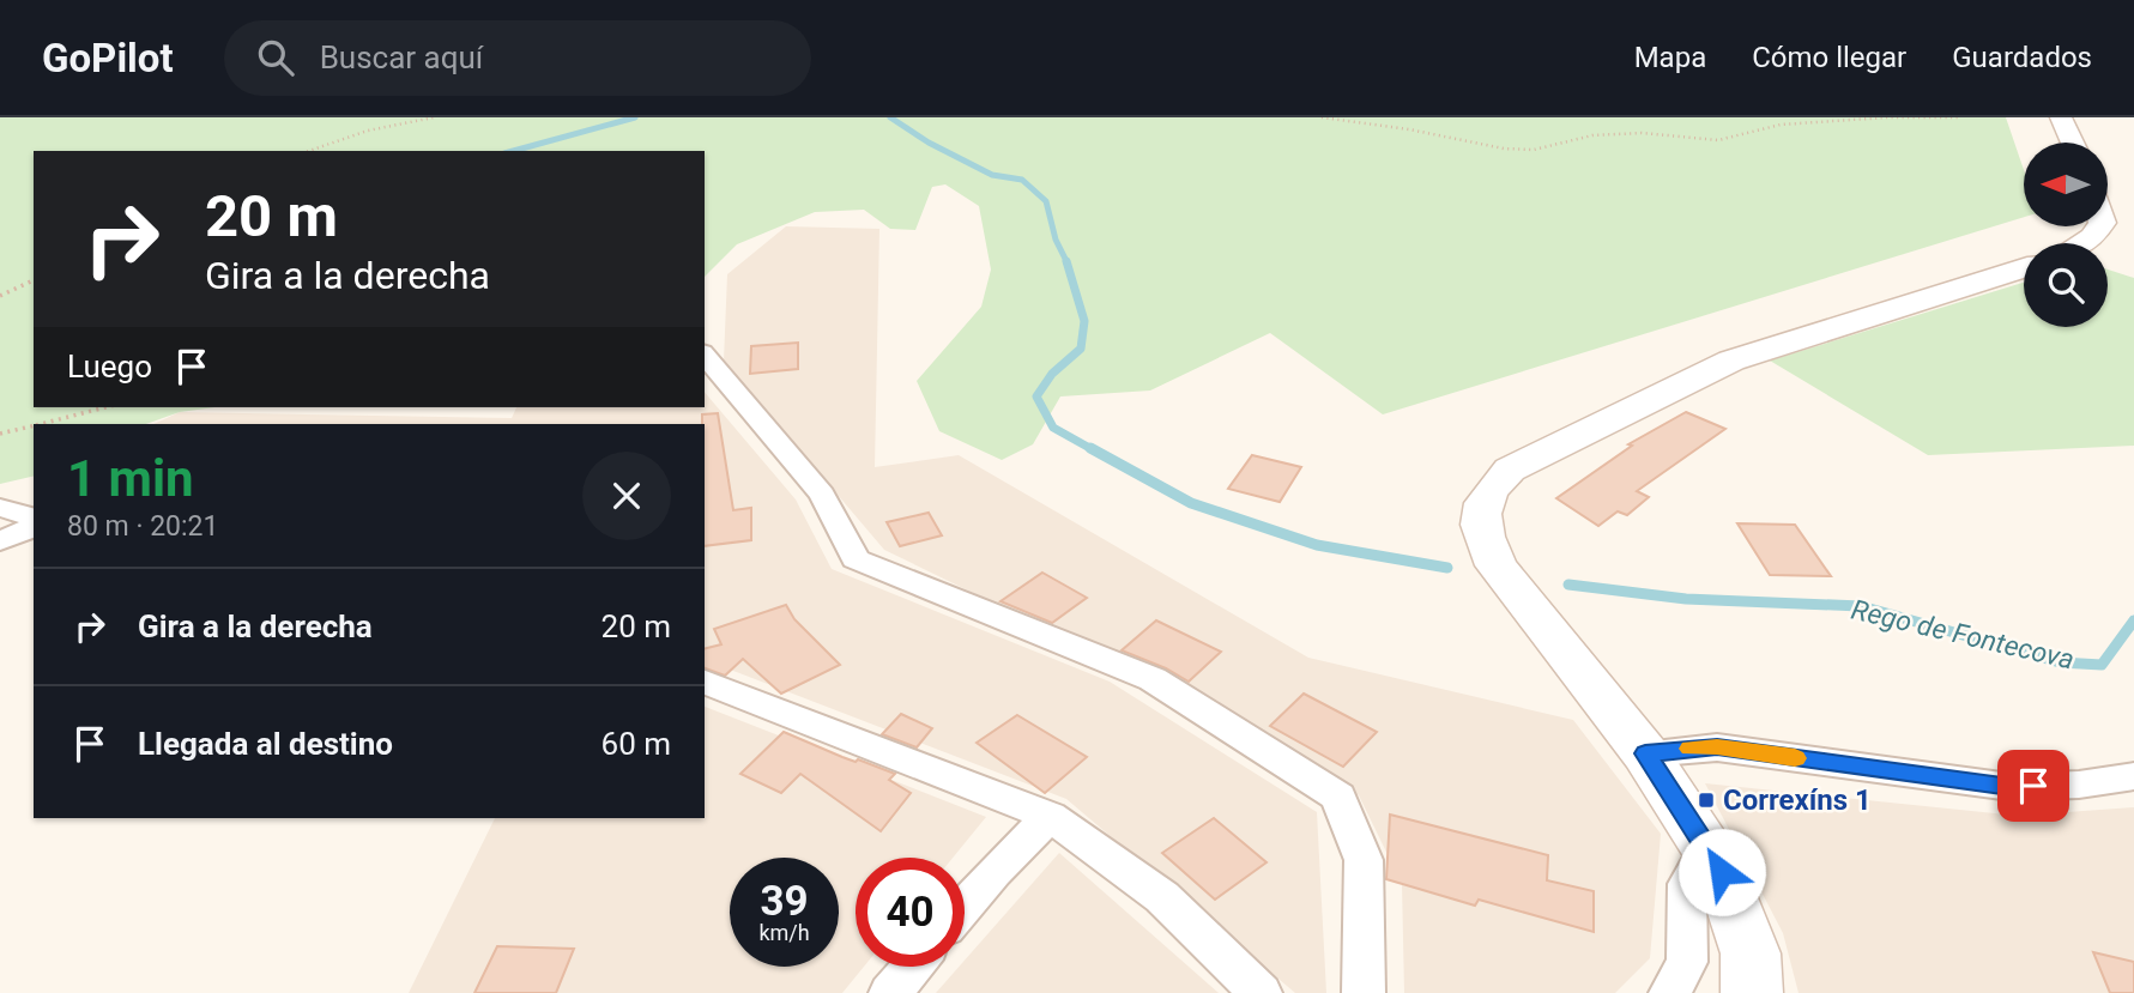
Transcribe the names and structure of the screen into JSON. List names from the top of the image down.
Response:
{
  "water": ["Rego de Fontecova"],
  "places": {
    "transit": ["Correxíns 1"]
  },
  "north": "left",
  "page": {
    "header": "GoPilot",
    "search": "Buscar aquí",
    "nav": ["Mapa", "Cómo llegar", "Guardados"],
    "turn": ["20 m", "Gira a la derecha"],
    "then": "Luego",
    "heading": ["1 min", "80 m · 20:21"],
    "list": [
      {
        "name": "Gira a la derecha",
        "value": "20 m"
      },
      {
        "name": "Llegada al destino",
        "value": "60 m"
      }
    ],
    "speed": "39 km/h",
    "limit": "40"
  }
}
